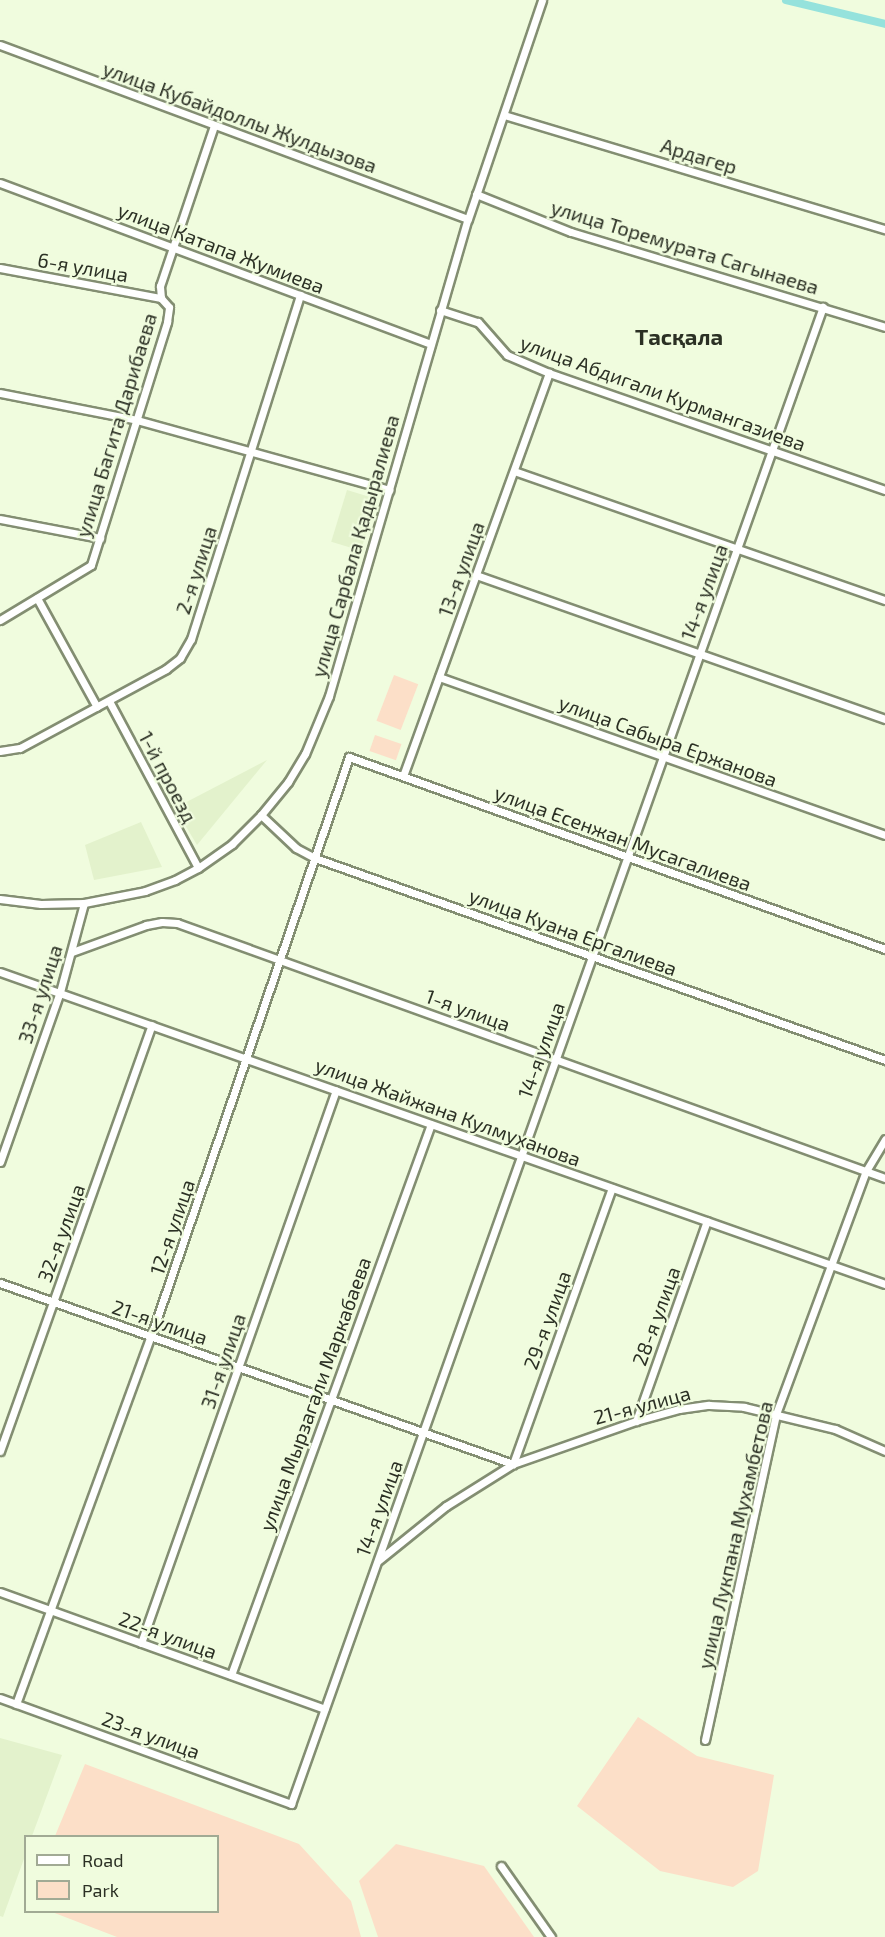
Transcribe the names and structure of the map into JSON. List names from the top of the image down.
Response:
{
  "streets": {
    "street": [
      "улица Кубайдоллы Жулдызова",
      "Ардагер",
      "улица Торемурата Сагынаева",
      "улица Катапа Жумиева",
      "6-я улица",
      "улица Абдигали Курмангазиева",
      "улица Багита Дарибаева",
      "улица Сарбала Қадыралиева",
      "13-я улица",
      "2-я улица",
      "14-я улица",
      "улица Сабыра Ержанова",
      "1-й проезд",
      "улица Есенжан Мусагалиева",
      "улица Куана Ергалиева",
      "33-я улица",
      "1-я улица",
      "улица Жайжана Кулмуханова",
      "12-я улица",
      "32-я улица",
      "28-я улица",
      "29-я улица",
      "21-я улица",
      "31-я улица",
      "улица Мырзагали Маркабаева",
      "улица Лукпана Мухамбетова",
      "22-я улица",
      "23-я улица"
    ]
  },
  "crossings": [
    ["улица Кубайдоллы Жулдызова", "улица Багита Дарибаева"],
    ["улица Кубайдоллы Жулдызова", "улица Сарбала Қадыралиева"],
    ["Ардагер", "улица Сарбала Қадыралиева"],
    ["улица Торемурата Сагынаева", "улица Сарбала Қадыралиева"],
    ["улица Торемурата Сагынаева", "14-я улица"],
    ["улица Катапа Жумиева", "улица Багита Дарибаева"],
    ["улица Катапа Жумиева", "улица Сарбала Қадыралиева"],
    ["улица Катапа Жумиева", "2-я улица"],
    ["6-я улица", "улица Багита Дарибаева"],
    ["улица Абдигали Курмангазиева", "улица Сарбала Қадыралиева"],
    ["улица Абдигали Курмангазиева", "13-я улица"],
    ["улица Абдигали Курмангазиева", "14-я улица"],
    ["улица Сарбала Қадыралиева", "1-й проезд"],
    ["улица Сарбала Қадыралиева", "улица Куана Ергалиева"],
    ["улица Сарбала Қадыралиева", "33-я улица"],
    ["13-я улица", "улица Сабыра Ержанова"],
    ["13-я улица", "улица Есенжан Мусагалиева"],
    ["2-я улица", "1-й проезд"],
    ["14-я улица", "улица Сабыра Ержанова"],
    ["14-я улица", "улица Есенжан Мусагалиева"],
    ["14-я улица", "улица Куана Ергалиева"],
    ["14-я улица", "1-я улица"],
    ["14-я улица", "улица Жайжана Кулмуханова"],
    ["14-я улица", "21-я улица"],
    ["14-я улица", "22-я улица"],
    ["14-я улица", "23-я улица"],
    ["улица Есенжан Мусагалиева", "12-я улица"],
    ["улица Куана Ергалиева", "12-я улица"],
    ["33-я улица", "1-я улица"],
    ["33-я улица", "улица Жайжана Кулмуханова"],
    ["1-я улица", "12-я улица"],
    ["1-я улица", "улица Лукпана Мухамбетова"],
    ["улица Жайжана Кулмуханова", "12-я улица"],
    ["улица Жайжана Кулмуханова", "32-я улица"],
    ["улица Жайжана Кулмуханова", "28-я улица"],
    ["улица Жайжана Кулмуханова", "29-я улица"],
    ["улица Жайжана Кулмуханова", "31-я улица"],
    ["улица Жайжана Кулмуханова", "улица Мырзагали Маркабаева"],
    ["улица Жайжана Кулмуханова", "улица Лукпана Мухамбетова"],
    ["12-я улица", "21-я улица"],
    ["12-я улица", "22-я улица"],
    ["12-я улица", "23-я улица"],
    ["32-я улица", "21-я улица"],
    ["28-я улица", "21-я улица"],
    ["29-я улица", "21-я улица"],
    ["21-я улица", "31-я улица"],
    ["21-я улица", "улица Мырзагали Маркабаева"],
    ["21-я улица", "улица Лукпана Мухамбетова"],
    ["31-я улица", "22-я улица"],
    ["улица Мырзагали Маркабаева", "22-я улица"]
  ],
  "districts": ["Тасқала"],
  "legend": ["Road", "Park"]
}
